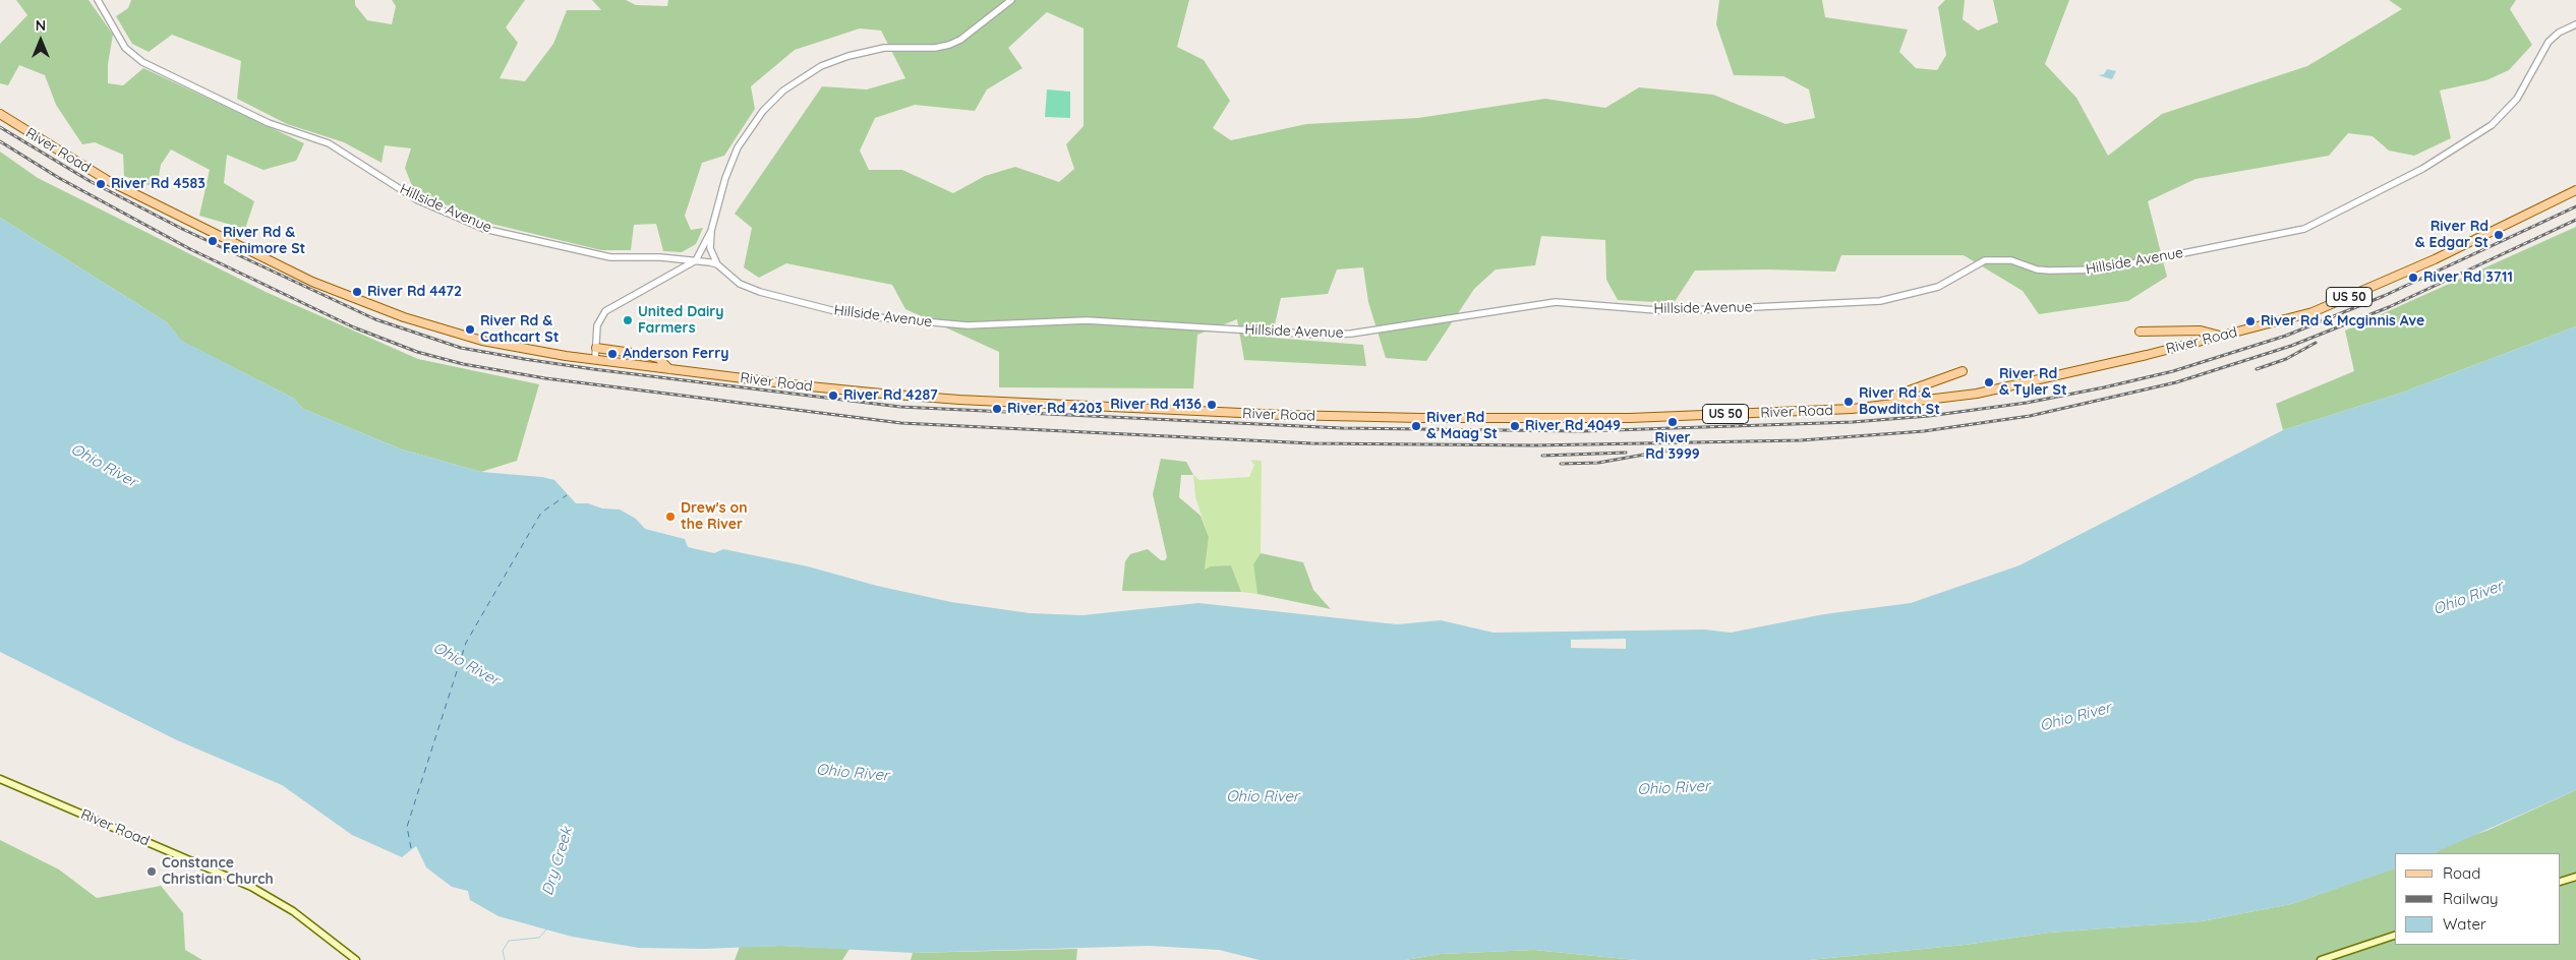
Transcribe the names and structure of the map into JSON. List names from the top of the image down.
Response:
{
  "streets": {
    "main road": ["River Road", "US 50"],
    "street": ["Hillside Avenue"]
  },
  "water": ["Ohio River", "Dry Creek"],
  "places": [
    "River Rd 4583",
    "River Rd & Edgar St",
    "River Rd & Fenimore St",
    "River Rd 3711",
    "River Rd 4472",
    "United Dairy Farmers",
    "River Rd & Mcginnis Ave",
    "River Rd & Cathcart St",
    "Anderson Ferry",
    "River Rd & Tyler St",
    "River Rd 4287",
    "River Rd & Bowditch St",
    "River Rd 4136",
    "River Rd 4203",
    "River Rd 3999",
    "River Rd & Maag St",
    "River Rd 4049",
    "Drew's on the River",
    "Constance Christian Church"
  ],
  "legend": ["Road", "Railway", "Water"],
  "north": "top"
}
